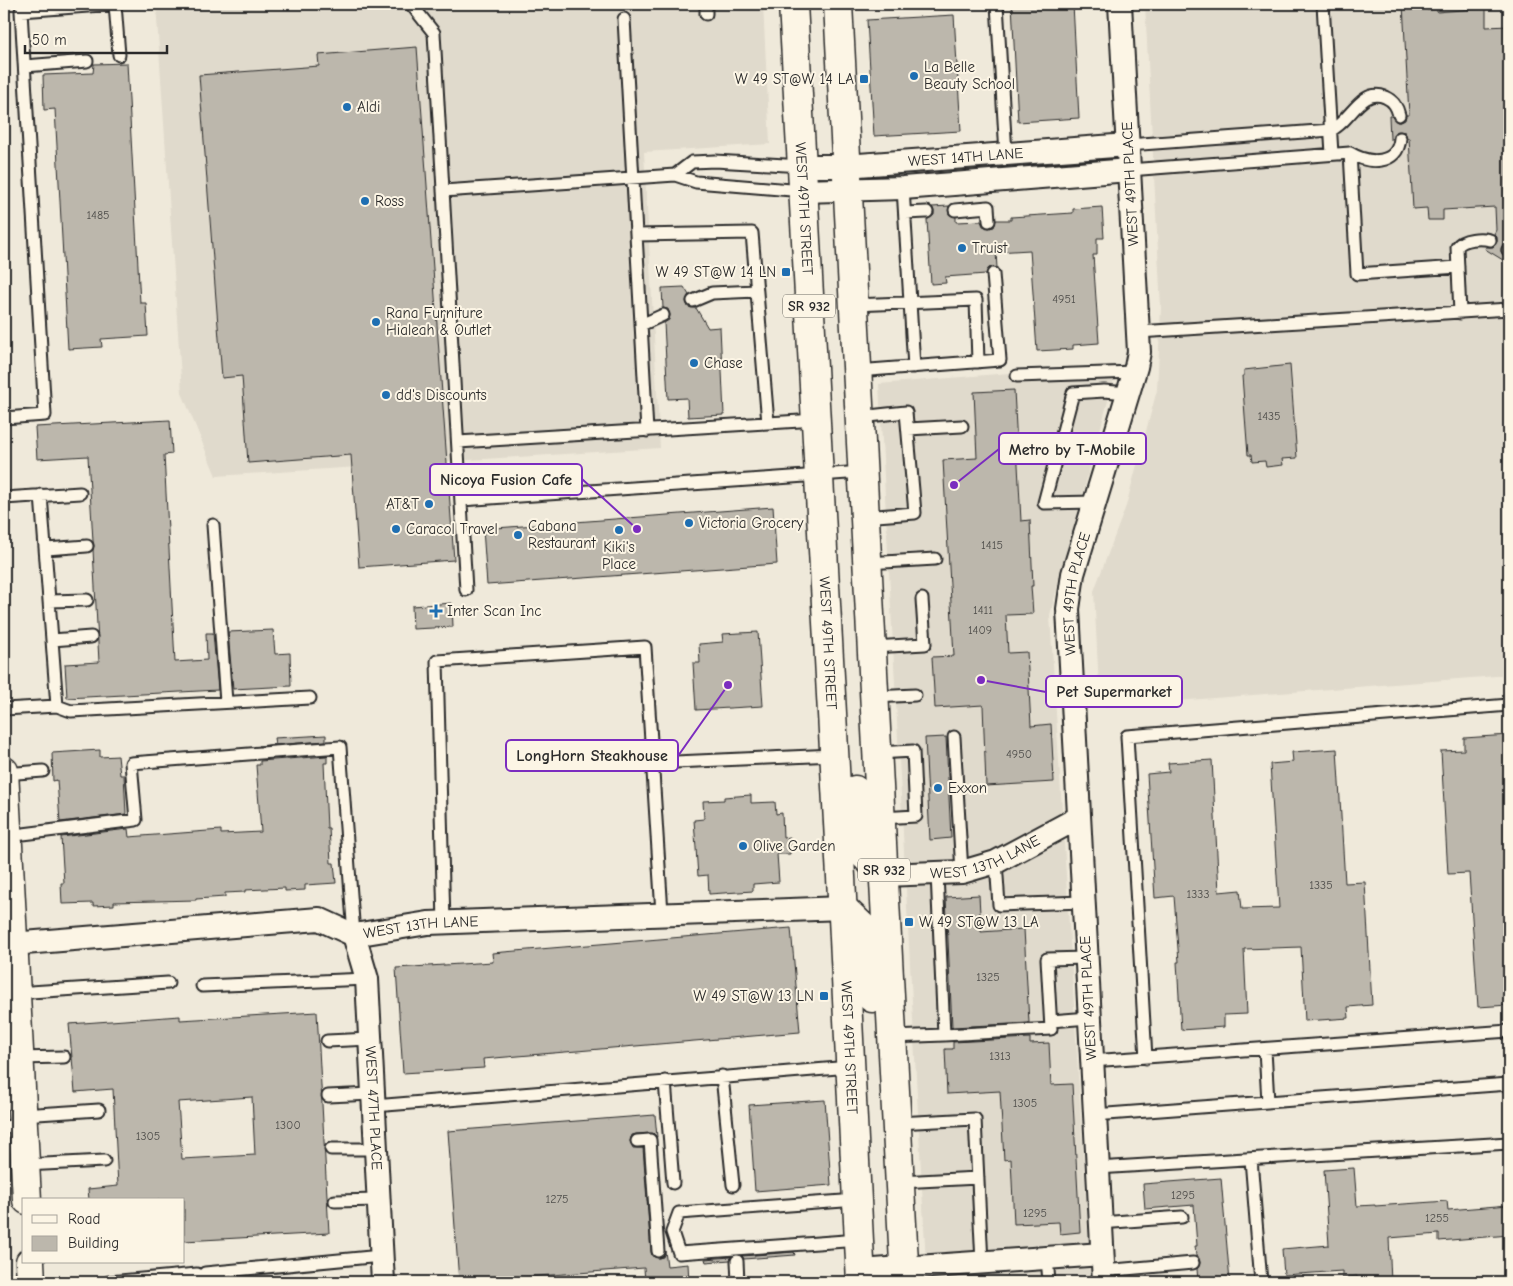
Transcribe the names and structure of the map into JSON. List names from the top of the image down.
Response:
{
  "streets": {
    "main road": ["WEST 49TH STREET", "SR 932"],
    "street": [
      "WEST 14TH LANE",
      "WEST 49TH PLACE",
      "WEST 13TH LANE",
      "WEST 47TH PLACE"
    ]
  },
  "crossings": [
    ["WEST 14TH LANE", "WEST 49TH PLACE"],
    ["WEST 14TH LANE", "WEST 49TH STREET"],
    ["WEST 14TH LANE", "SR 932"],
    ["WEST 49TH PLACE", "WEST 13TH LANE"],
    ["WEST 49TH STREET", "WEST 13TH LANE"],
    ["SR 932", "WEST 13TH LANE"],
    ["WEST 13TH LANE", "WEST 47TH PLACE"]
  ],
  "places": {
    "other": [
      "La Belle Beauty School",
      "Aldi",
      "Ross",
      "Truist",
      "Rana Furniture Hialeah & Outlet",
      "Chase",
      "dd's Discounts",
      "Metro by T-Mobile",
      "AT&T",
      "Victoria Grocery",
      "Caracol Travel",
      "Nicoya Fusion Cafe",
      "Kiki's Place",
      "Cabana Restaurant",
      "Pet Supermarket",
      "LongHorn Steakhouse",
      "Exxon",
      "Olive Garden"
    ],
    "transit": [
      "W 49 ST@W 14 LA",
      "W 49 ST@W 14 LN",
      "W 49 ST@W 13 LA",
      "W 49 ST@W 13 LN"
    ],
    "health": ["Inter Scan Inc"]
  },
  "house_numbers": [
    "1485",
    "4951",
    "1435",
    "1415",
    "1411",
    "1409",
    "4950",
    "1335",
    "1333",
    "1325",
    "1313",
    "1305",
    "1300",
    "1305",
    "1295",
    "1275",
    "1295",
    "1255"
  ],
  "legend": ["Road", "Building"],
  "scale_bar": "50 m"
}
